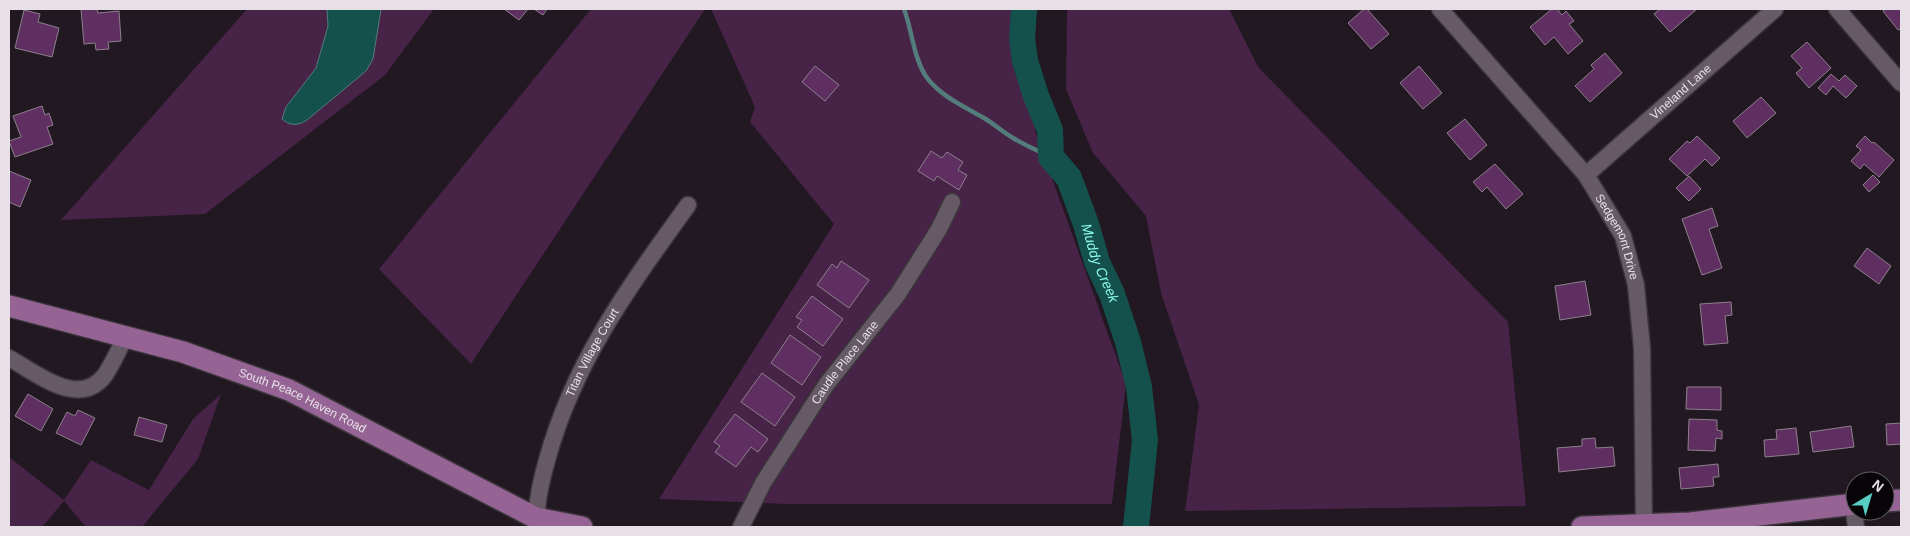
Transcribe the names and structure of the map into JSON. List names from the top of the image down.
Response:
{
  "streets": {
    "main road": ["South Peace Haven Road"],
    "street": [
      "Vineland Lane",
      "Sedgemont Drive",
      "Titan Village Court",
      "Caudle Place Lane"
    ]
  },
  "crossings": [
    ["Vineland Lane", "Sedgemont Drive"],
    ["Titan Village Court", "South Peace Haven Road"]
  ],
  "water": ["Muddy Creek"],
  "north": "top right"
}
